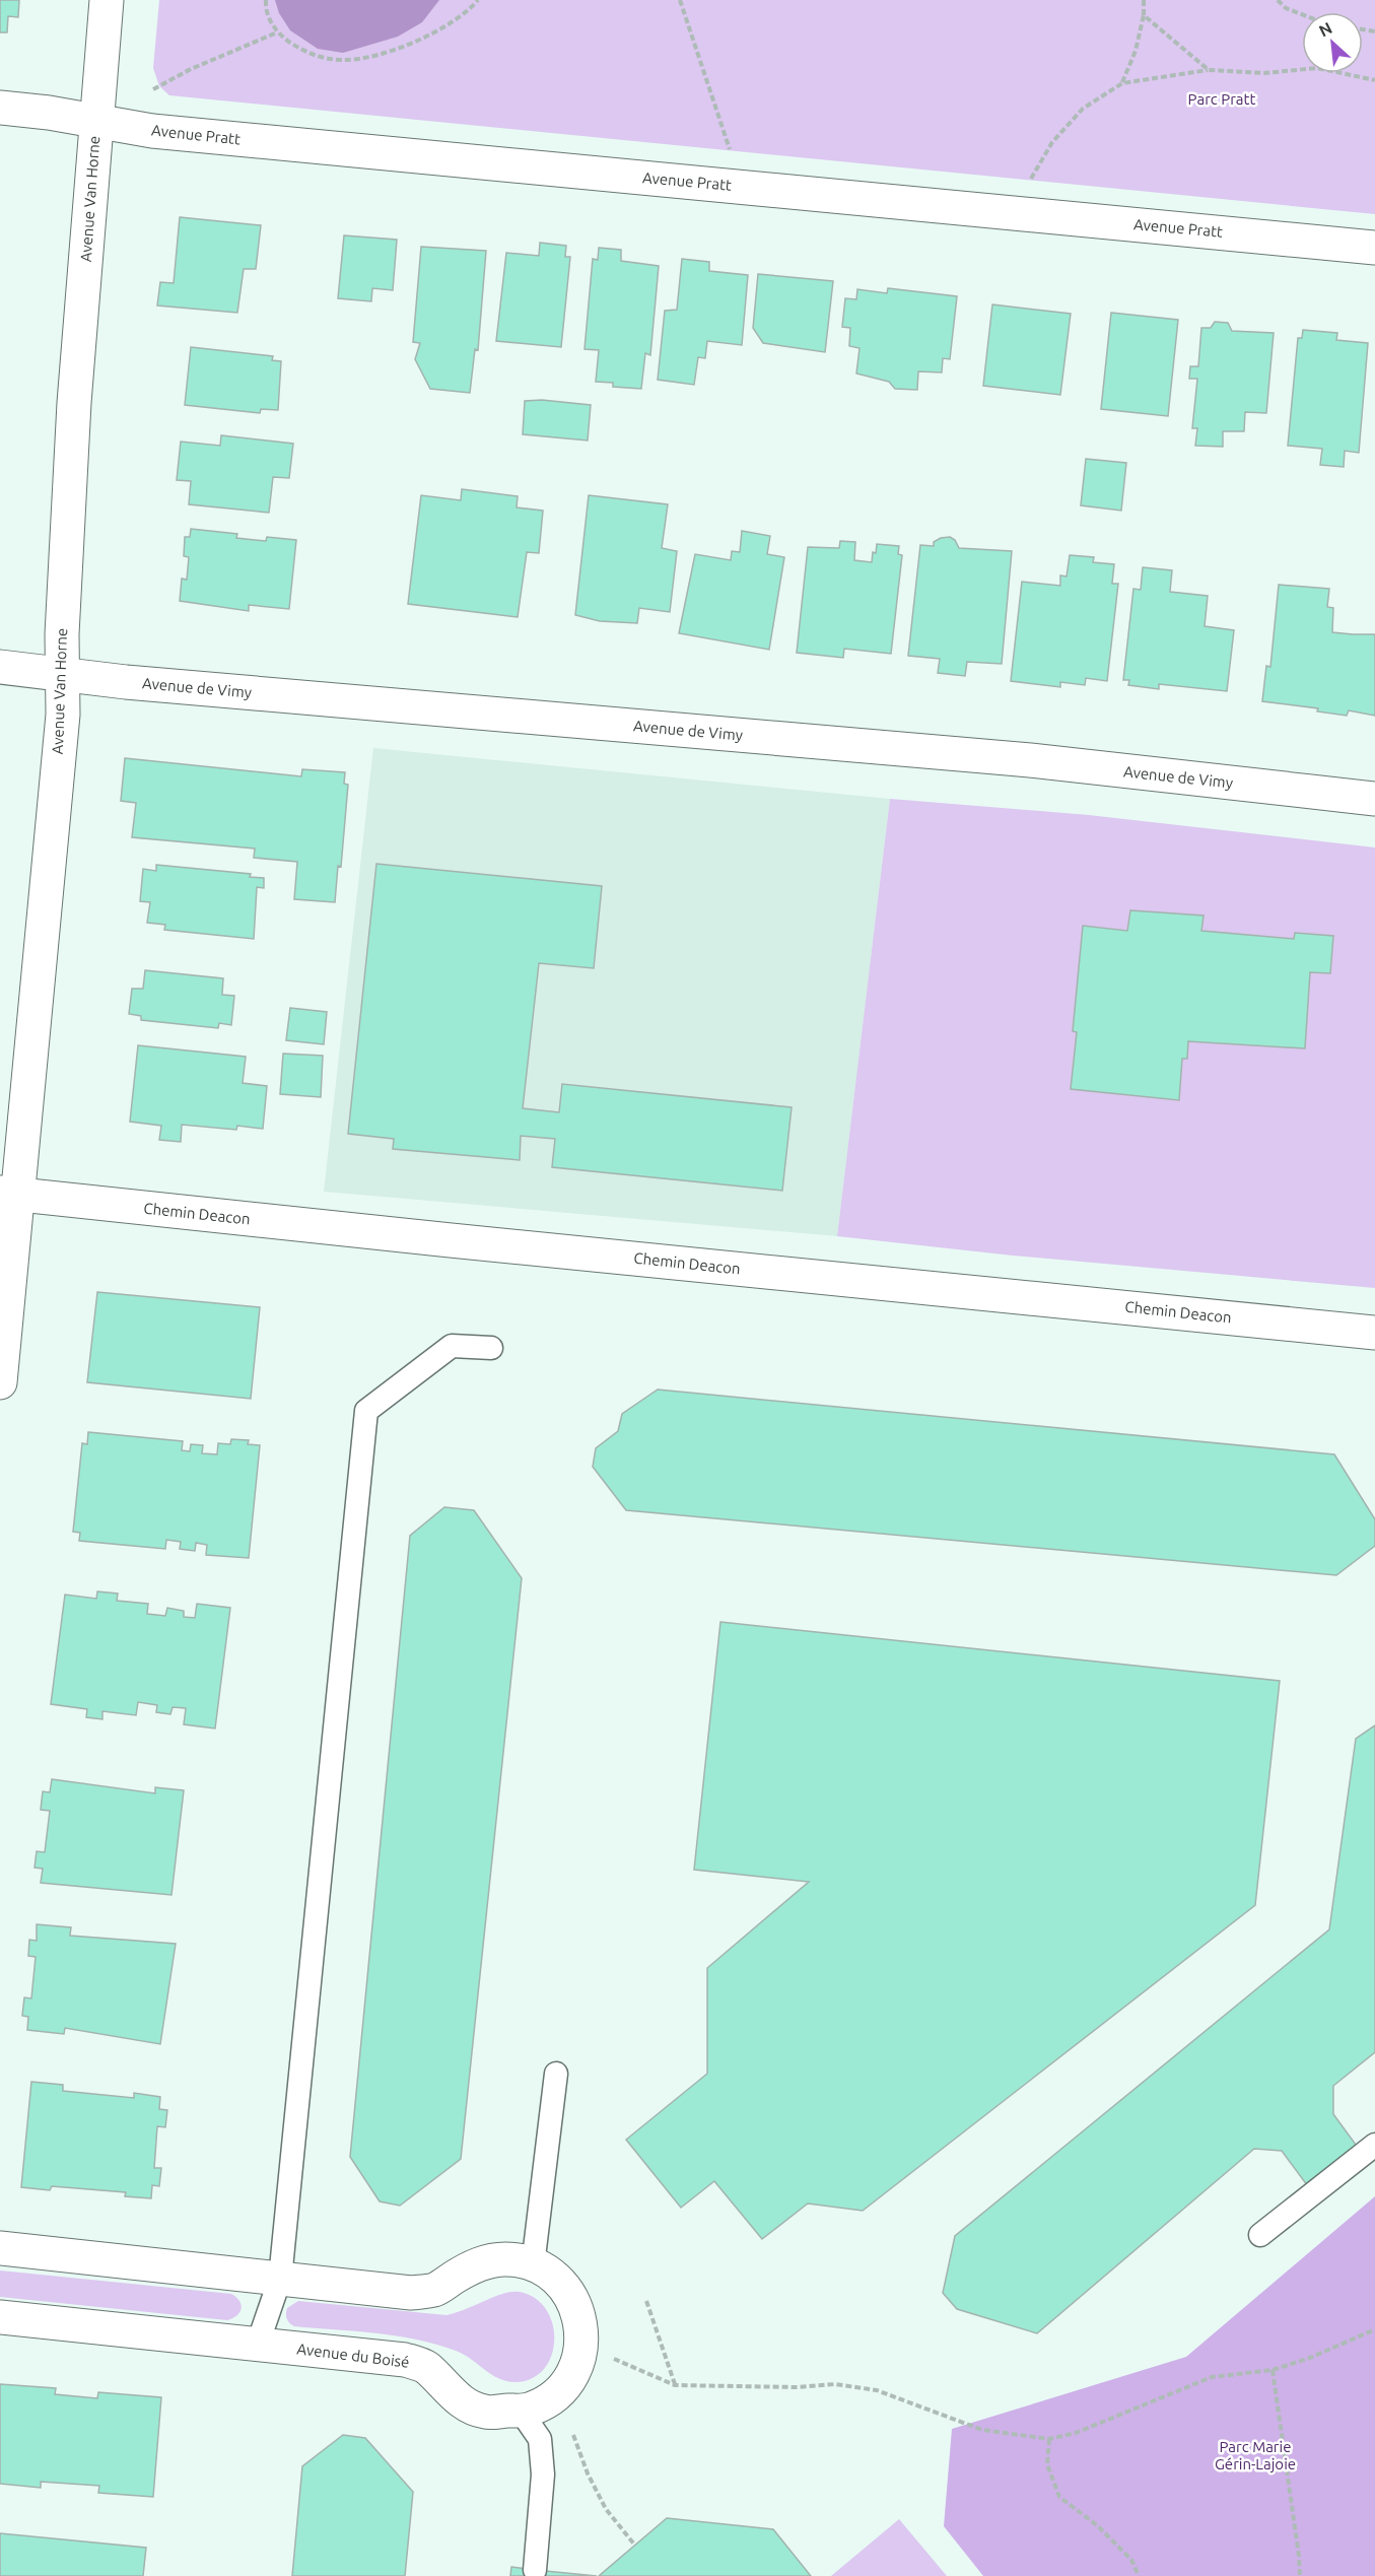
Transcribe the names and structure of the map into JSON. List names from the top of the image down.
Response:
{
  "streets": {
    "street": [
      "Avenue Pratt",
      "Avenue Van Horne",
      "Avenue de Vimy",
      "Chemin Deacon",
      "Avenue du Boisé"
    ]
  },
  "crossings": [
    ["Avenue Pratt", "Avenue Van Horne"],
    ["Avenue Van Horne", "Avenue de Vimy"],
    ["Avenue Van Horne", "Chemin Deacon"]
  ],
  "parks": ["Parc Pratt", "Parc Marie Gérin-Lajoie"],
  "north": "top left"
}
